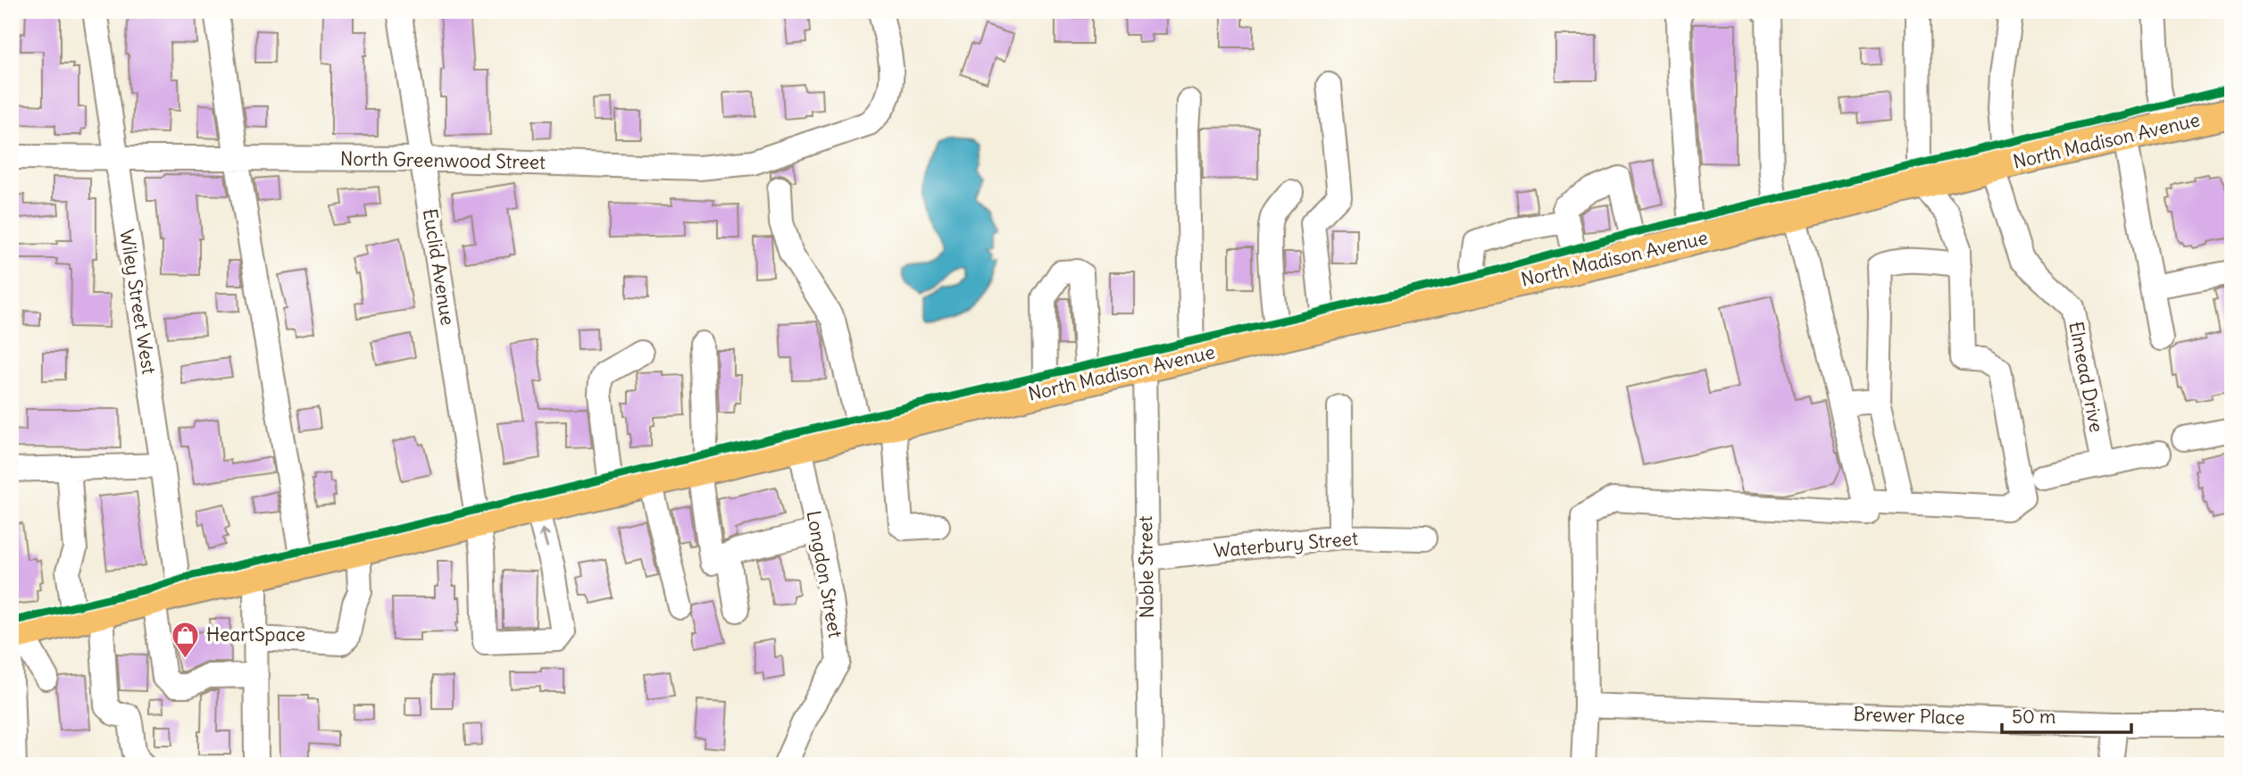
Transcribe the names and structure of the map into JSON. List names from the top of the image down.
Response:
{
  "streets": {
    "main road": ["North Madison Avenue"],
    "street": [
      "North Greenwood Street",
      "Euclid Avenue",
      "Wiley Street West",
      "Elmead Drive",
      "Waterbury Street",
      "Noble Street",
      "Longdon Street",
      "Brewer Place"
    ]
  },
  "crossings": [
    ["North Madison Avenue", "Euclid Avenue"],
    ["North Madison Avenue", "Wiley Street West"],
    ["North Madison Avenue", "Elmead Drive"],
    ["North Madison Avenue", "Noble Street"],
    ["North Madison Avenue", "Longdon Street"],
    ["North Greenwood Street", "Euclid Avenue"],
    ["North Greenwood Street", "Wiley Street West"],
    ["Waterbury Street", "Noble Street"]
  ],
  "places": {
    "shop": ["HeartSpace"]
  },
  "scale_bar": "50 m"
}
